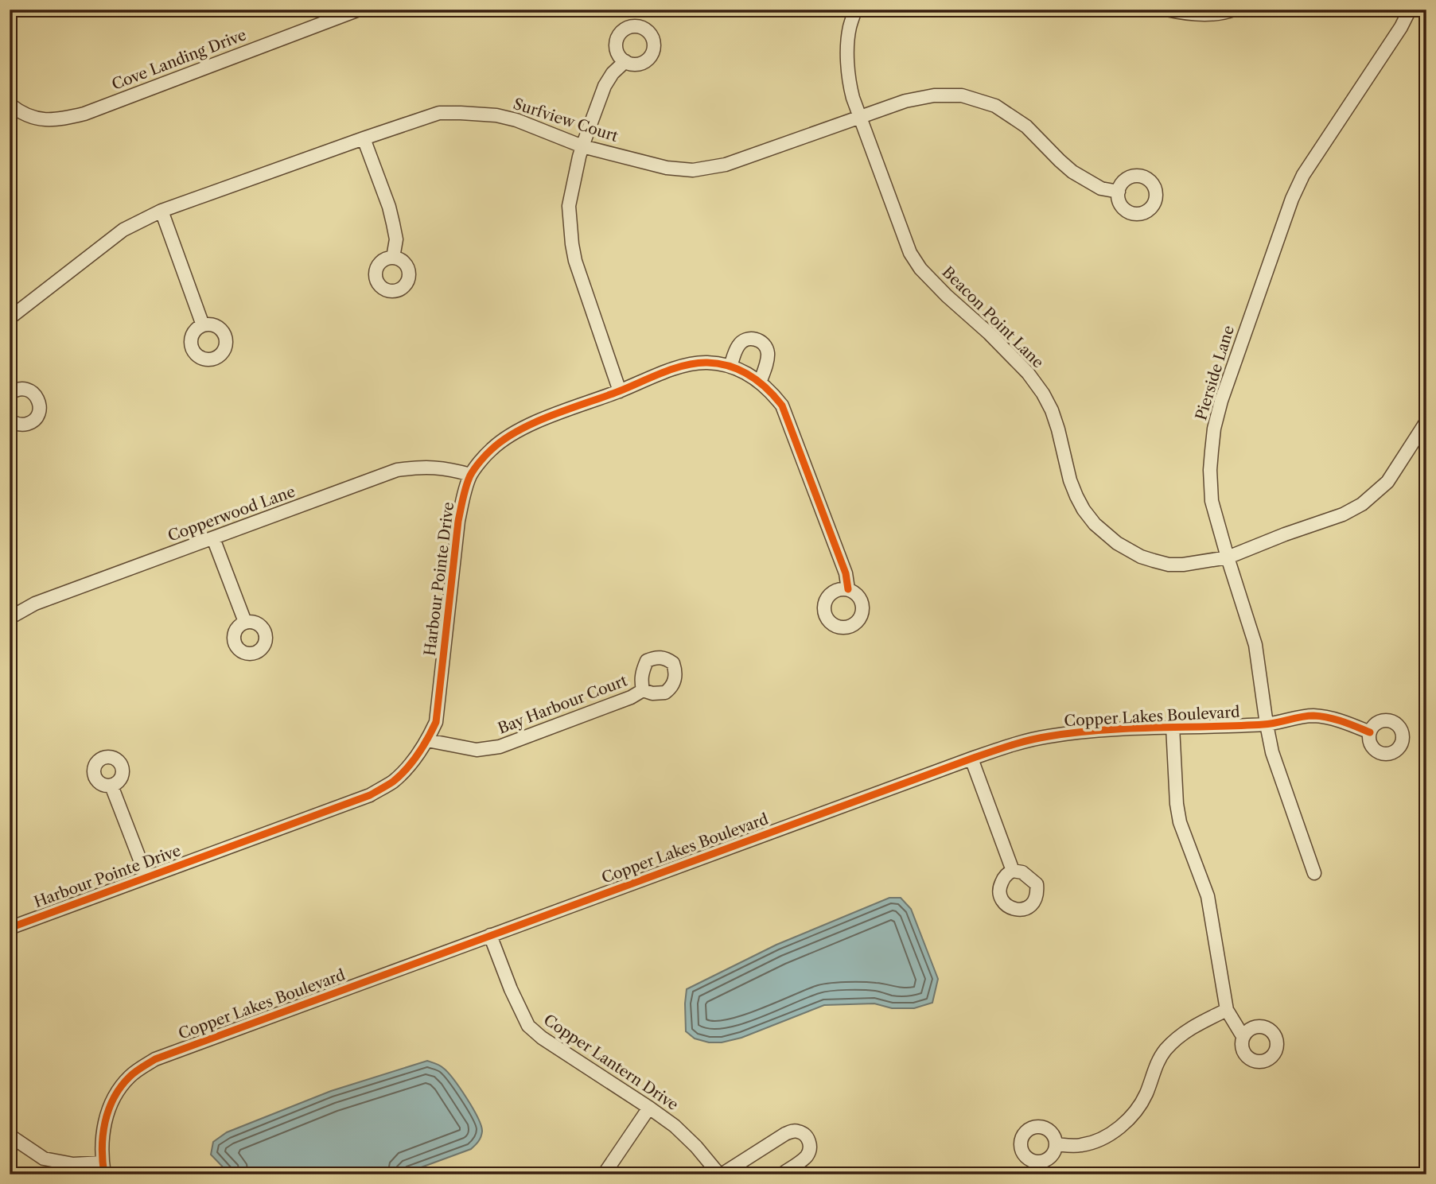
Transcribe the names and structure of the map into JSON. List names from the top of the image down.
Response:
{
  "streets": {
    "street": [
      "Cove Landing Drive",
      "Surfview Court",
      "Beacon Point Lane",
      "Pierside Lane",
      "Copperwood Lane",
      "Harbour Pointe Drive",
      "Bay Harbour Court",
      "Copper Lakes Boulevard",
      "Copper Lantern Drive"
    ]
  },
  "crossings": [
    ["Surfview Court", "Beacon Point Lane"],
    ["Beacon Point Lane", "Pierside Lane"],
    ["Pierside Lane", "Copper Lakes Boulevard"],
    ["Copperwood Lane", "Harbour Pointe Drive"],
    ["Harbour Pointe Drive", "Bay Harbour Court"],
    ["Copper Lakes Boulevard", "Copper Lantern Drive"]
  ]
}
